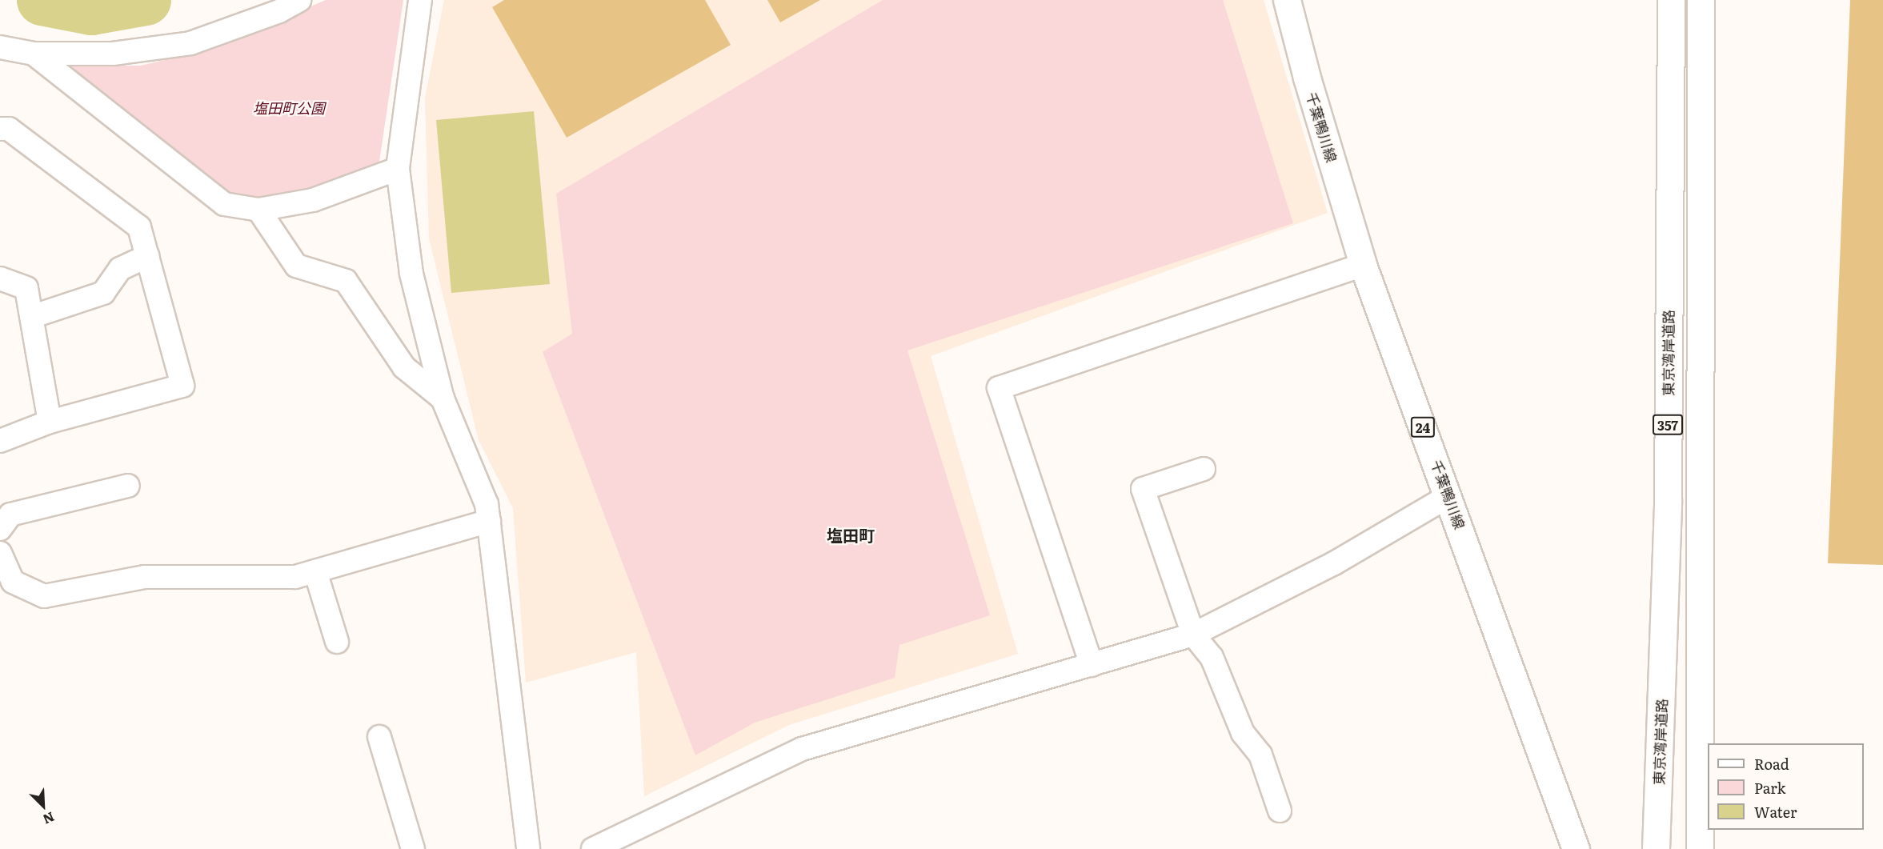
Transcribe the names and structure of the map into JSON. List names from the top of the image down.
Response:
{
  "streets": {
    "main road": [
      "千葉鴨川線",
      "東京湾岸道路",
      "357",
      "24"
    ]
  },
  "districts": ["塩田町"],
  "parks": ["塩田町公園"],
  "legend": ["Road", "Park", "Water"],
  "north": "bottom right"
}
